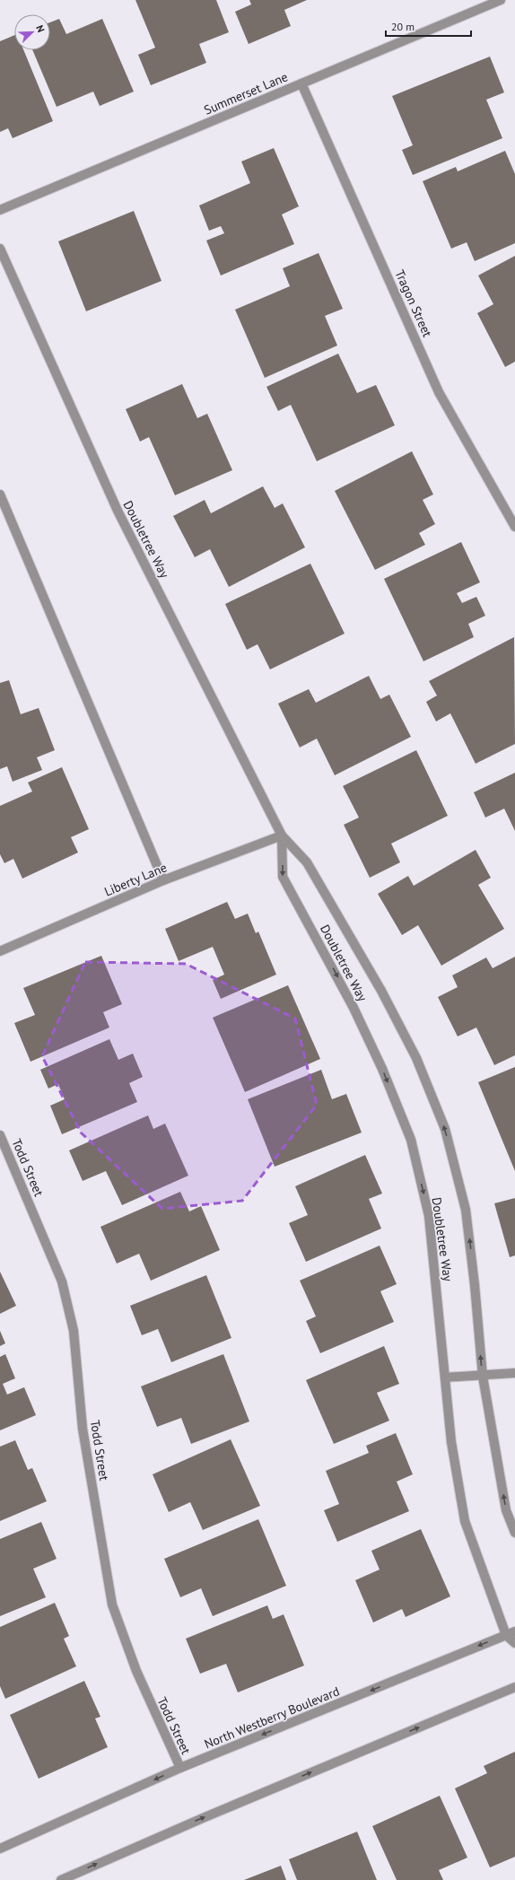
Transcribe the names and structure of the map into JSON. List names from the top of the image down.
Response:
{
  "streets": {
    "street": [
      "Summerset Lane",
      "Tragon Street",
      "Doubletree Way",
      "Liberty Lane",
      "Todd Street",
      "North Westberry Boulevard"
    ]
  },
  "crossings": [
    ["Summerset Lane", "Tragon Street"],
    ["Doubletree Way", "Liberty Lane"],
    ["Doubletree Way", "North Westberry Boulevard"],
    ["Todd Street", "North Westberry Boulevard"]
  ],
  "scale_bar": "20 m",
  "north": "top right"
}
